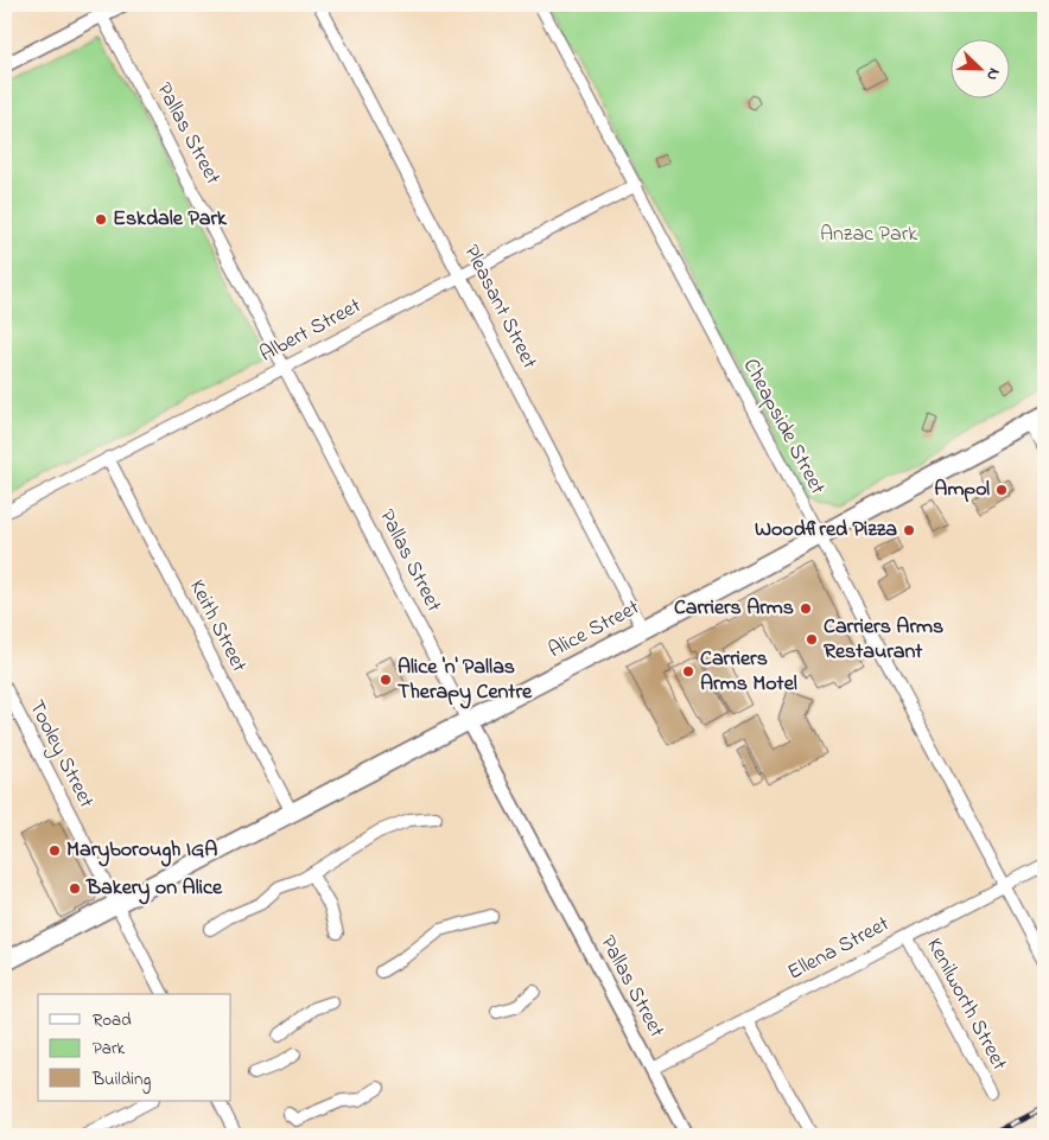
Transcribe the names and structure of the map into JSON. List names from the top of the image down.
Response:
{
  "streets": {
    "main road": ["Alice Street"],
    "street": [
      "Pallas Street",
      "Pleasant Street",
      "Albert Street",
      "Cheapside Street",
      "Keith Street",
      "Tooley Street",
      "Ellena Street",
      "Kenilworth Street"
    ]
  },
  "crossings": [
    ["Pallas Street", "Albert Street"],
    ["Pallas Street", "Alice Street"],
    ["Pallas Street", "Ellena Street"],
    ["Pleasant Street", "Albert Street"],
    ["Pleasant Street", "Alice Street"],
    ["Albert Street", "Cheapside Street"],
    ["Albert Street", "Keith Street"],
    ["Cheapside Street", "Alice Street"],
    ["Cheapside Street", "Ellena Street"],
    ["Keith Street", "Alice Street"],
    ["Alice Street", "Tooley Street"],
    ["Ellena Street", "Kenilworth Street"]
  ],
  "parks": ["Anzac Park"],
  "places": [
    "Eskdale Park",
    "Ampol",
    "Woodfired Pizza",
    "Carriers Arms",
    "Carriers Arms Restaurant",
    "Carriers Arms Motel",
    "Alice 'n' Pallas Therapy Centre",
    "Maryborough IGA",
    "Bakery on Alice"
  ],
  "legend": ["Road", "Park", "Building"],
  "north": "bottom right"
}
